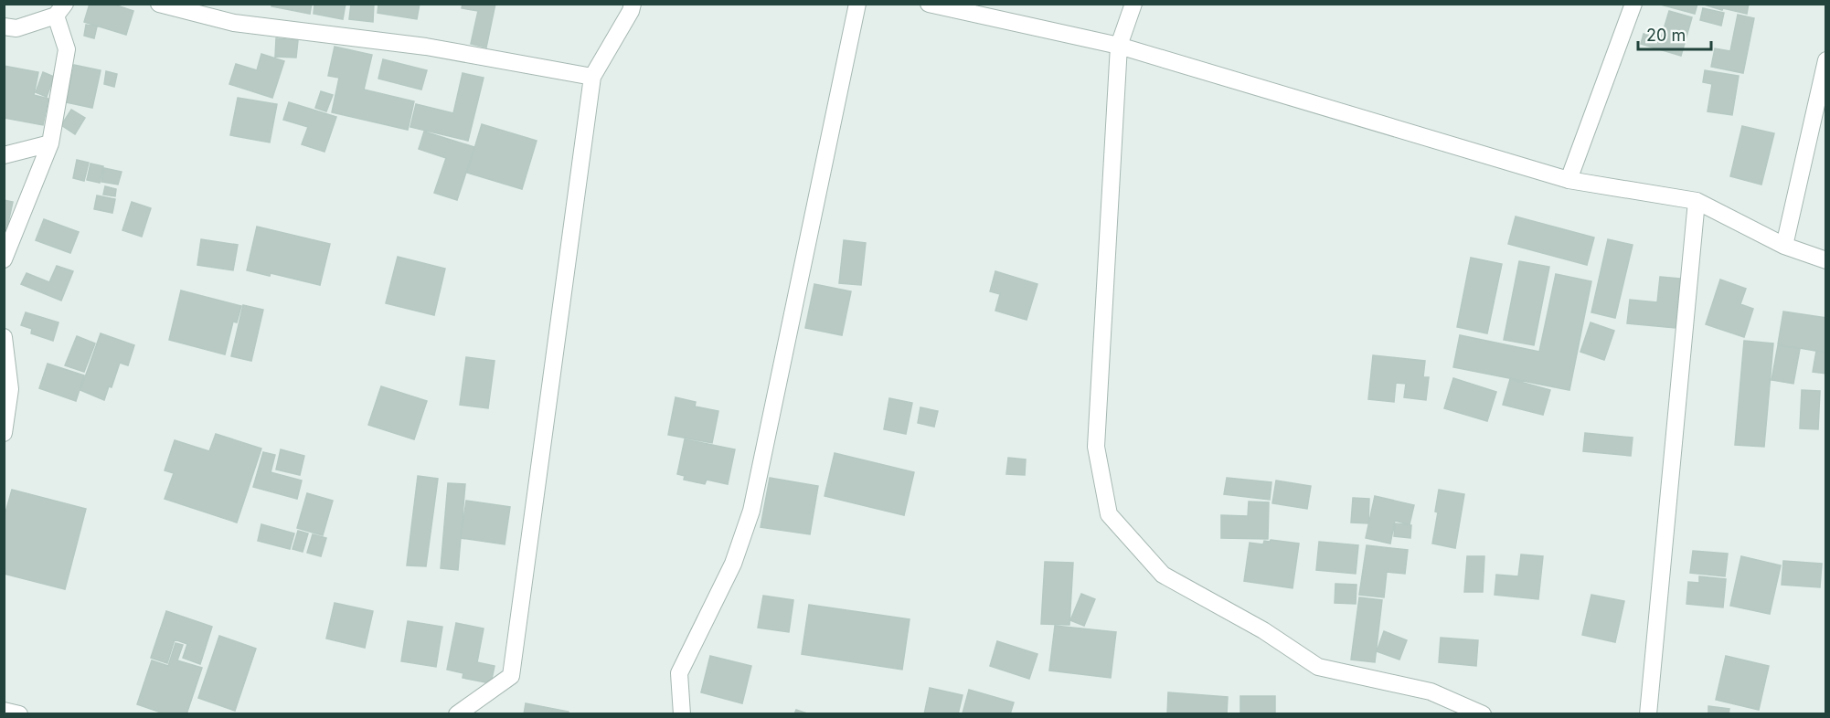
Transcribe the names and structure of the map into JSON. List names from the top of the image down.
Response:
{
  "scale_bar": "20 m"
}
